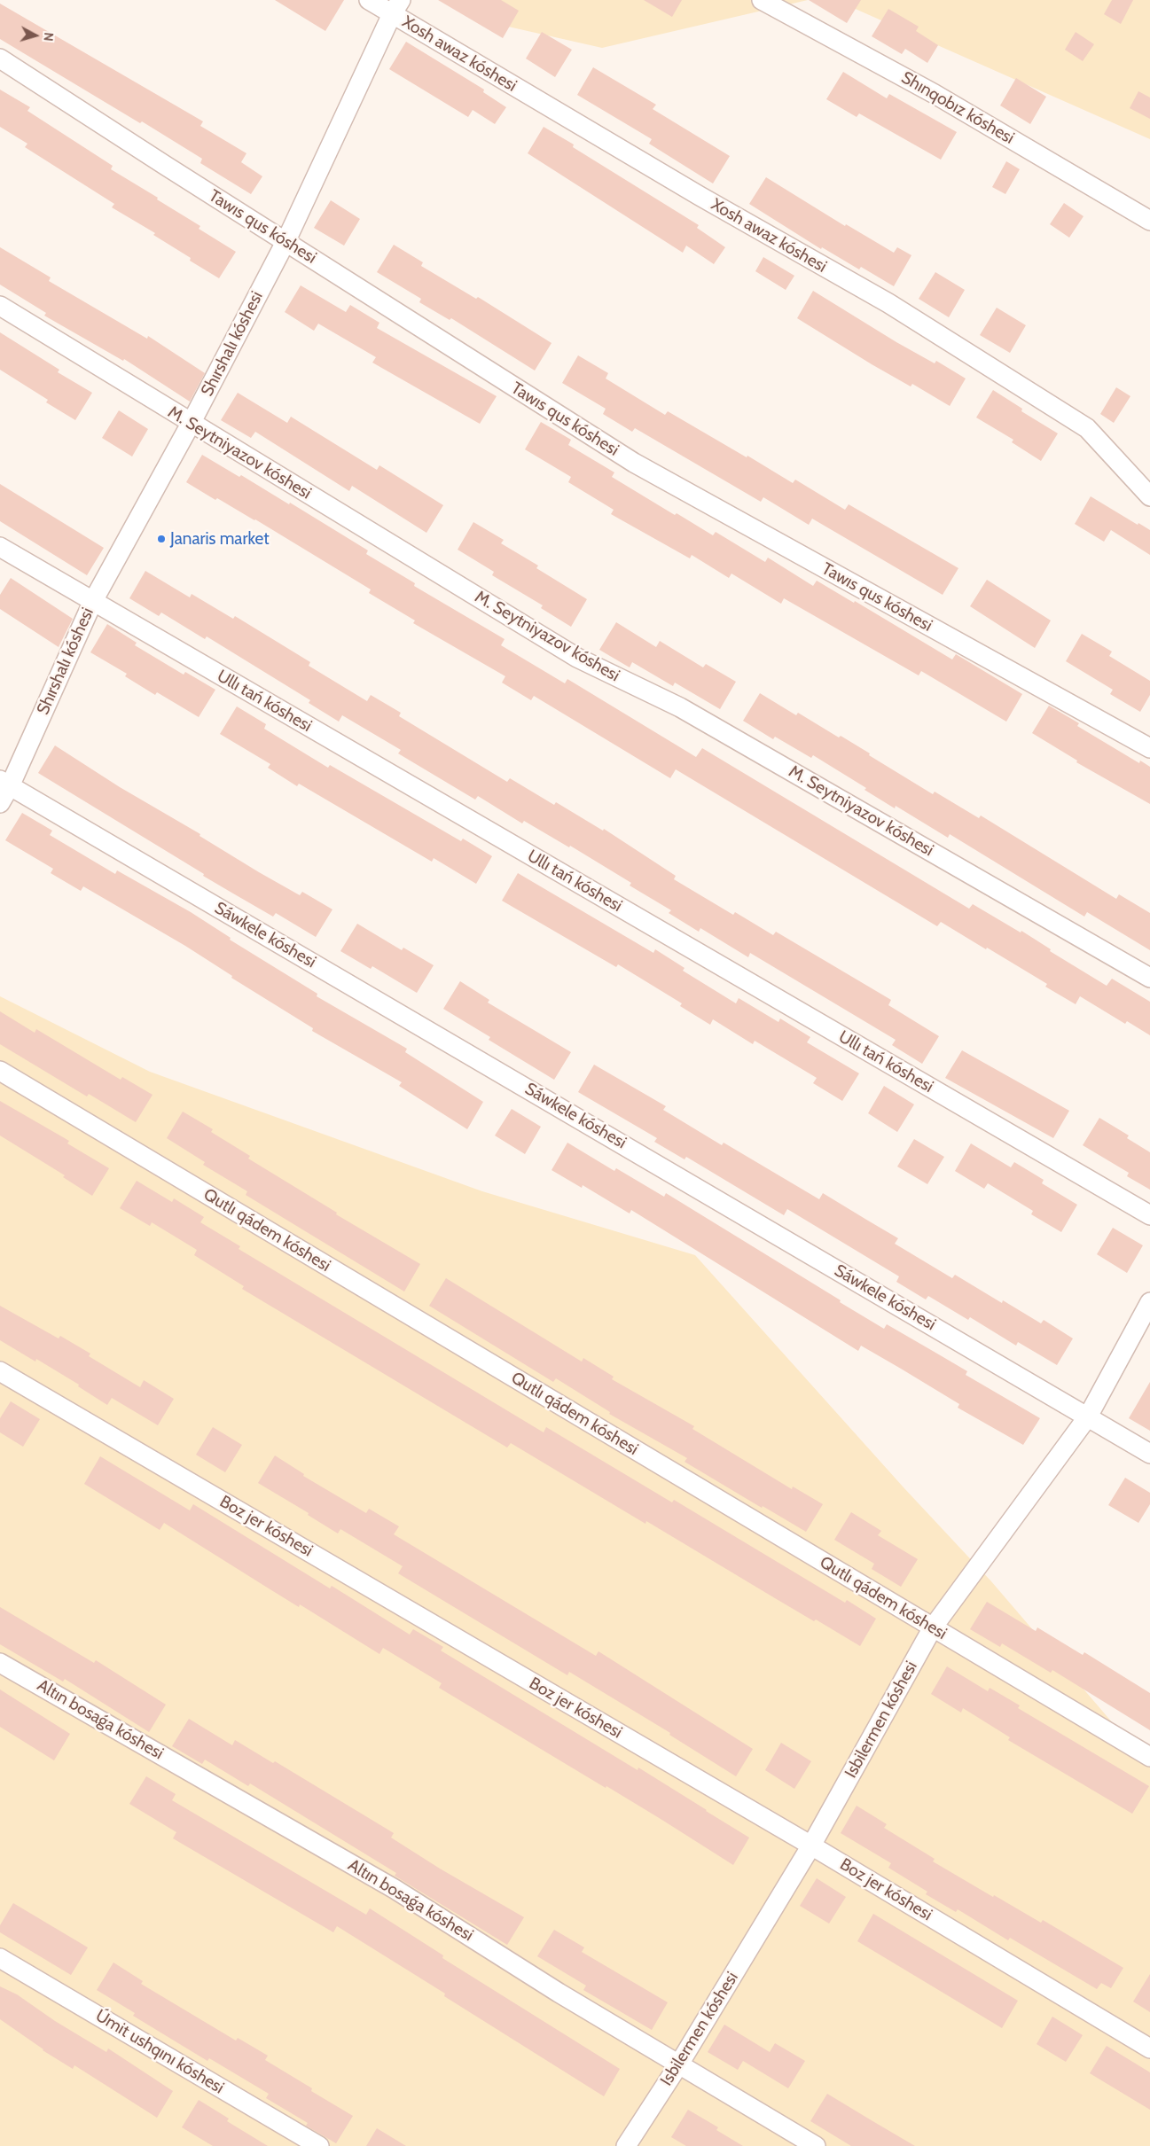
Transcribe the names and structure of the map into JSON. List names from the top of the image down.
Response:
{
  "streets": {
    "street": [
      "Xosh awaz kóshesi",
      "Shınqobız kóshesi",
      "Tawıs qus kóshesi",
      "Shırshalı kóshesi",
      "M. Seytniyazov kóshesi",
      "Ullı tań kóshesi",
      "Sáwkele kóshesi",
      "Qutlı qádem kóshesi",
      "Boz jer kóshesi",
      "Altın bosaǵa kóshesi",
      "Isbilermen kóshesi",
      "Úmit ushqını kóshesi"
    ]
  },
  "crossings": [
    ["Xosh awaz kóshesi", "Shırshalı kóshesi"],
    ["Tawıs qus kóshesi", "Shırshalı kóshesi"],
    ["Shırshalı kóshesi", "M. Seytniyazov kóshesi"],
    ["Shırshalı kóshesi", "Ullı tań kóshesi"],
    ["Shırshalı kóshesi", "Sáwkele kóshesi"],
    ["Sáwkele kóshesi", "Isbilermen kóshesi"],
    ["Qutlı qádem kóshesi", "Isbilermen kóshesi"],
    ["Boz jer kóshesi", "Isbilermen kóshesi"],
    ["Altın bosaǵa kóshesi", "Isbilermen kóshesi"]
  ],
  "places": ["Janaris market"],
  "north": "right"
}
